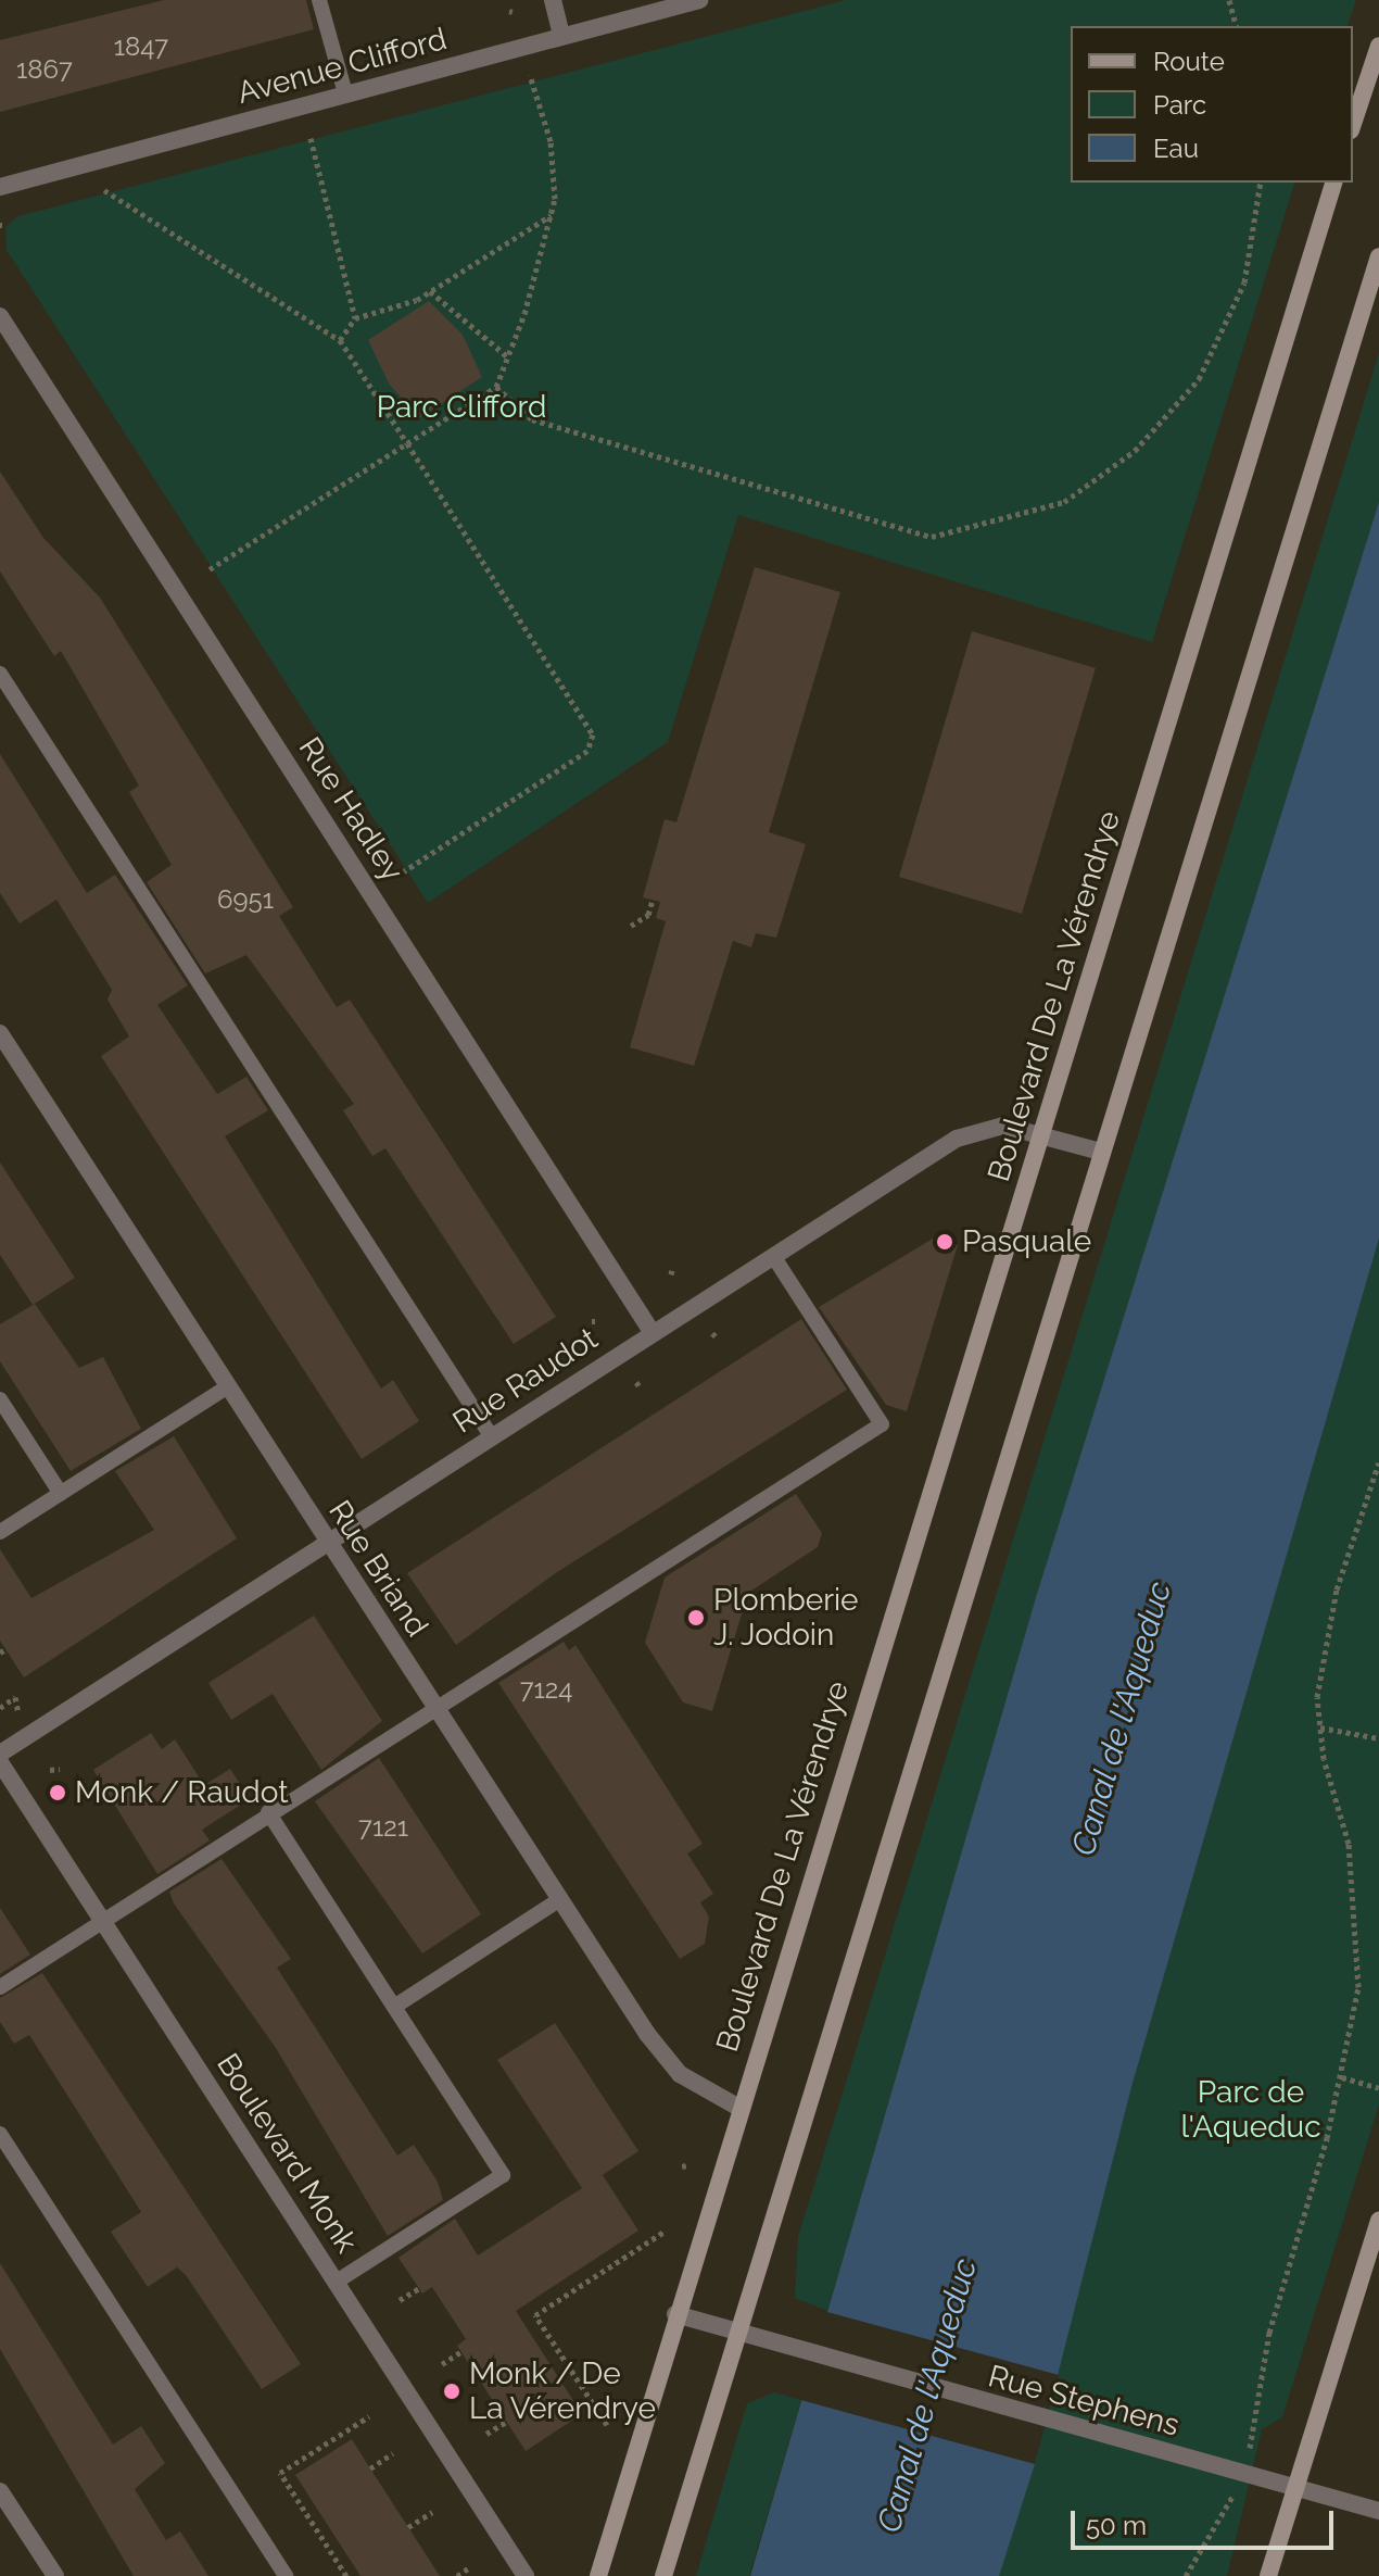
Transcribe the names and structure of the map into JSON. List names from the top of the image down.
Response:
{
  "streets": {
    "main road": ["Boulevard De La Vérendrye"],
    "street": [
      "Avenue Clifford",
      "Rue Hadley",
      "Rue Raudot",
      "Rue Briand",
      "Boulevard Monk",
      "Rue Stephens"
    ]
  },
  "crossings": [
    ["Rue Hadley", "Rue Raudot"],
    ["Boulevard De La Vérendrye", "Rue Raudot"],
    ["Boulevard De La Vérendrye", "Rue Briand"],
    ["Boulevard De La Vérendrye", "Rue Stephens"],
    ["Rue Raudot", "Rue Briand"]
  ],
  "water": ["Canal de l'Aqueduc"],
  "parks": ["Parc Clifford", "Parc de l'Aqueduc"],
  "places": [
    "Pasquale",
    "Plomberie J. Jodoin",
    "Monk / Raudot",
    "Monk / De La Vérendrye"
  ],
  "house_numbers": [
    "1847",
    "1867",
    "6951",
    "7124",
    "7121"
  ],
  "legend": ["Route", "Parc", "Eau"],
  "scale_bar": "50 m"
}
